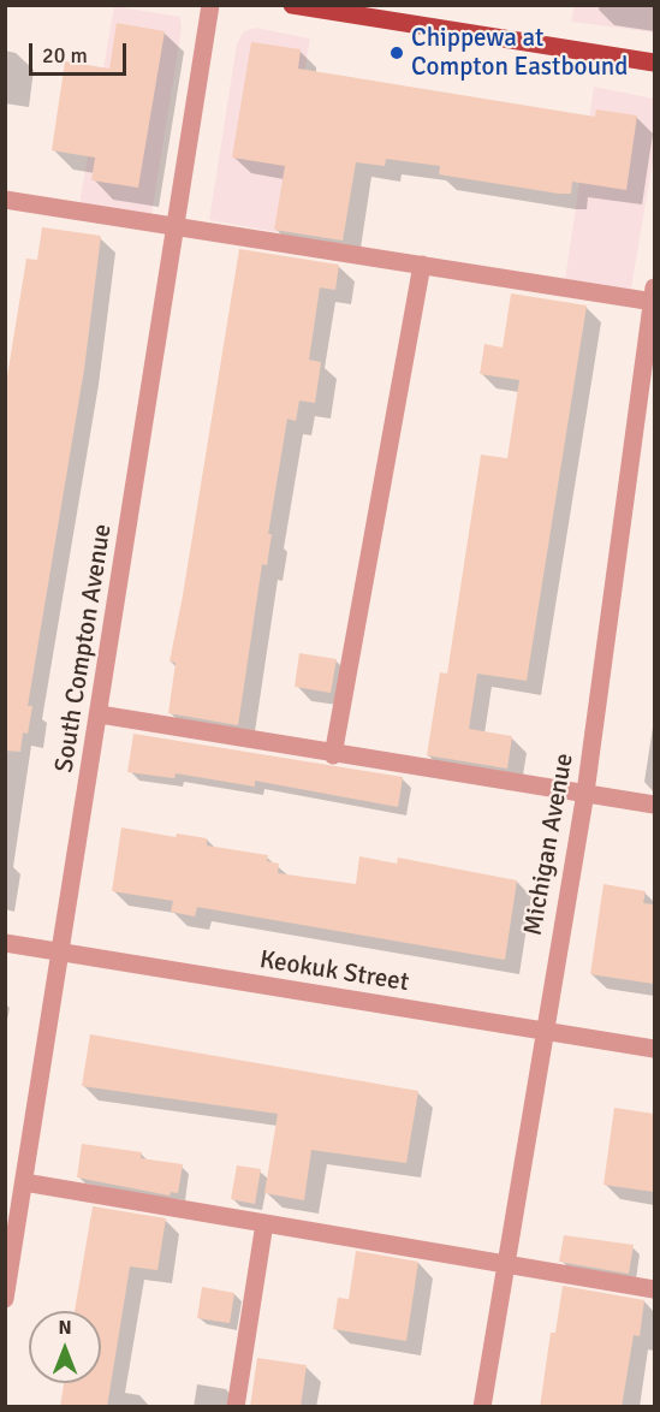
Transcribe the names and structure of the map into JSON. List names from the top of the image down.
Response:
{
  "streets": {
    "street": ["South Compton Avenue", "Michigan Avenue", "Keokuk Street"]
  },
  "crossings": [
    ["South Compton Avenue", "Keokuk Street"],
    ["Michigan Avenue", "Keokuk Street"]
  ],
  "places": ["Chippewa at Compton Eastbound"],
  "scale_bar": "20 m",
  "north": "top"
}
